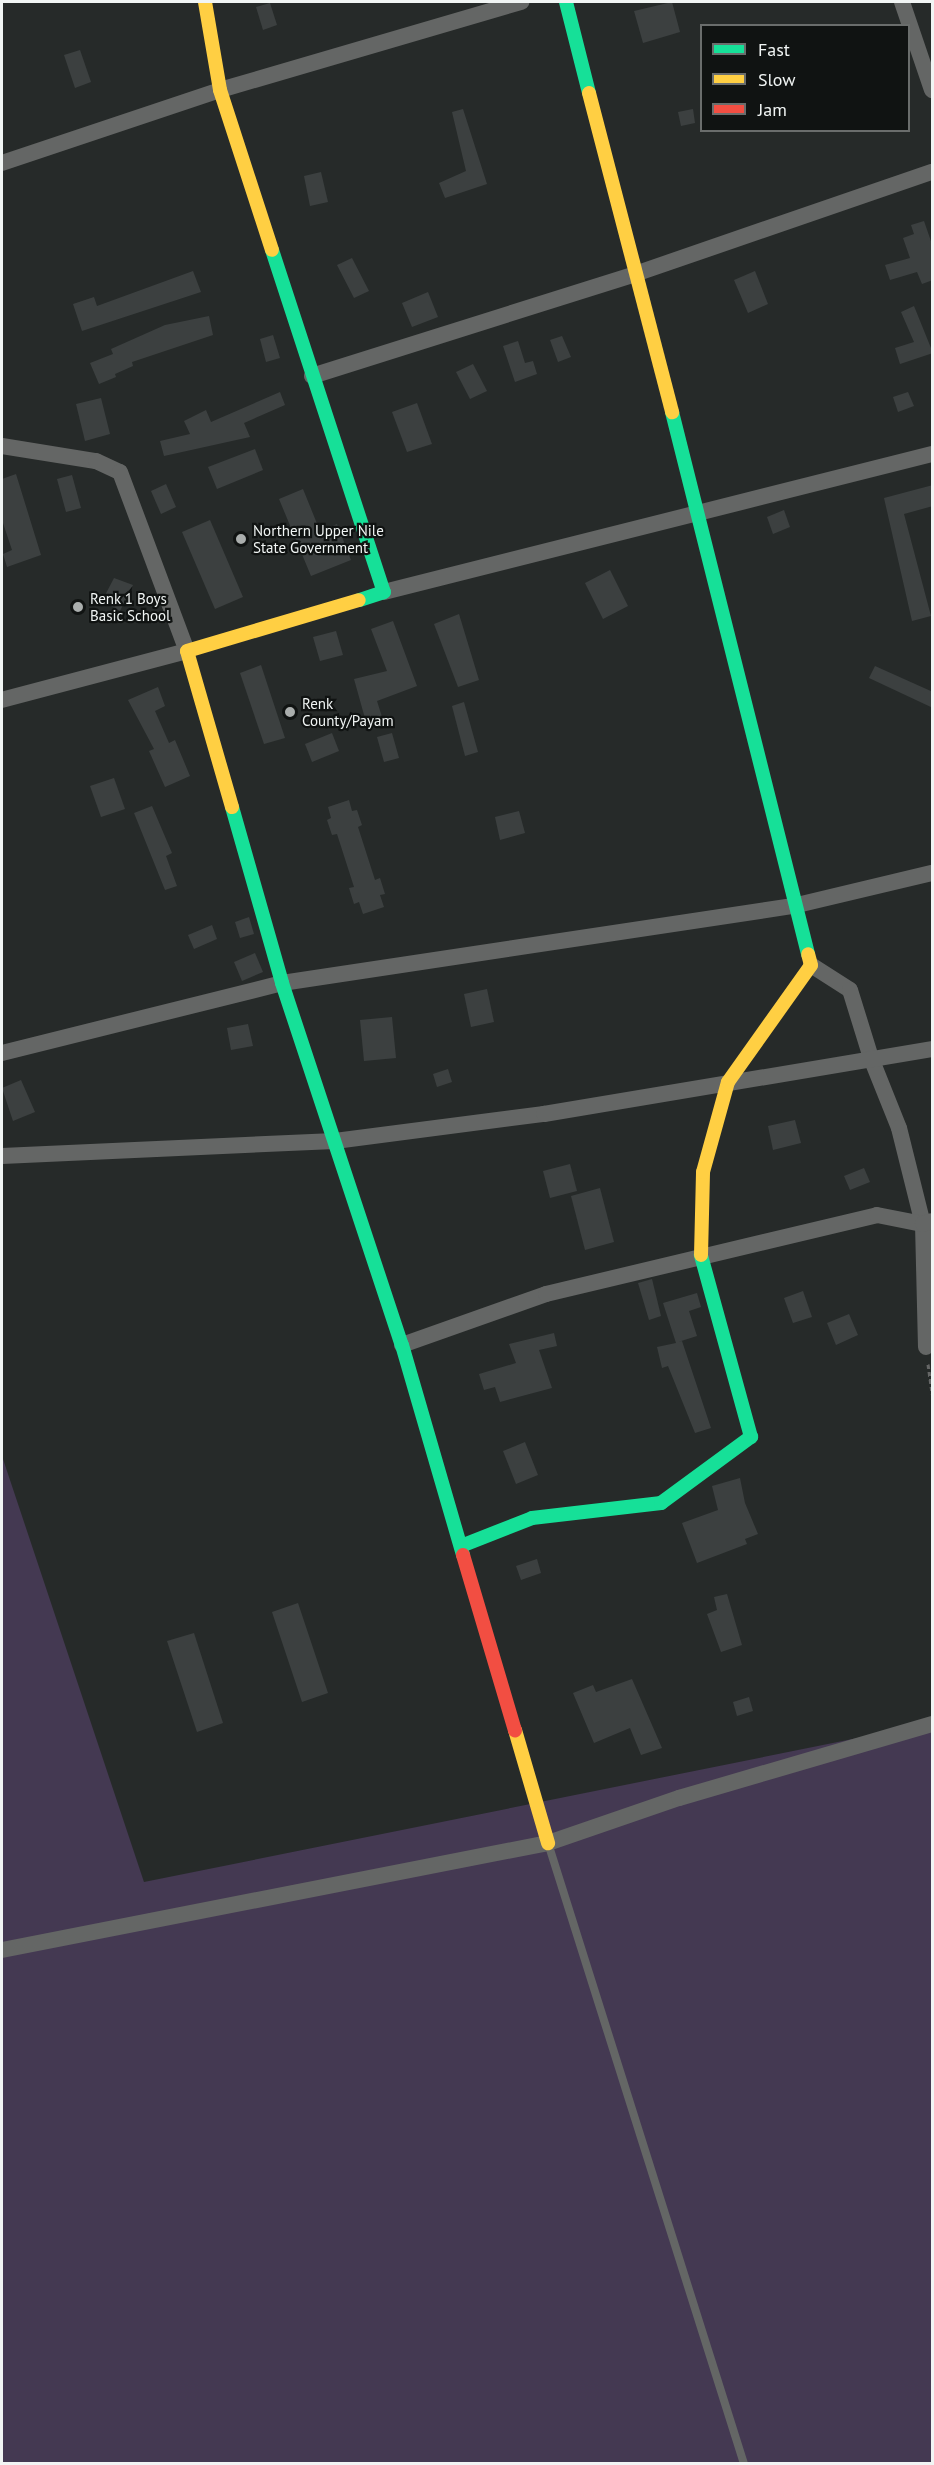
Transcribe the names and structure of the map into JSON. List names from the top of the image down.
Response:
{
  "places": ["Northern Upper Nile State Government", "Renk 1 Boys Basic School", "Renk County/Payam"],
  "legend": ["Fast", "Slow", "Jam"]
}
